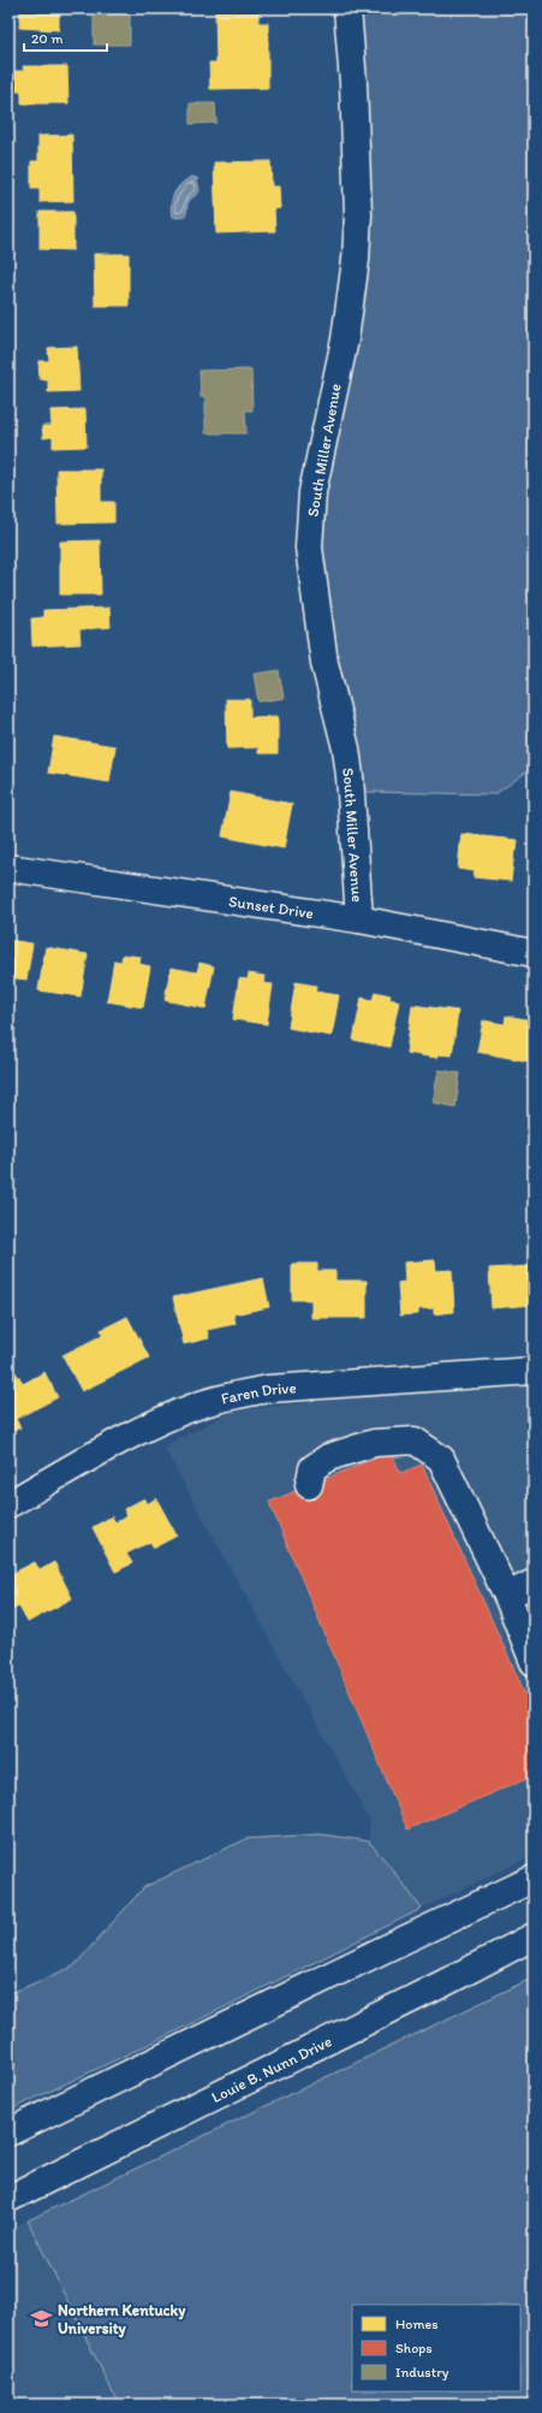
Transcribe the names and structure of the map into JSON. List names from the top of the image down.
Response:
{
  "streets": {
    "street": [
      "South Miller Avenue",
      "Sunset Drive",
      "Faren Drive",
      "Louie B. Nunn Drive"
    ]
  },
  "crossings": [
    ["South Miller Avenue", "Sunset Drive"]
  ],
  "places": {
    "school or university": ["Northern Kentucky University"]
  },
  "legend": ["Homes", "Shops", "Industry"],
  "scale_bar": "20 m"
}
